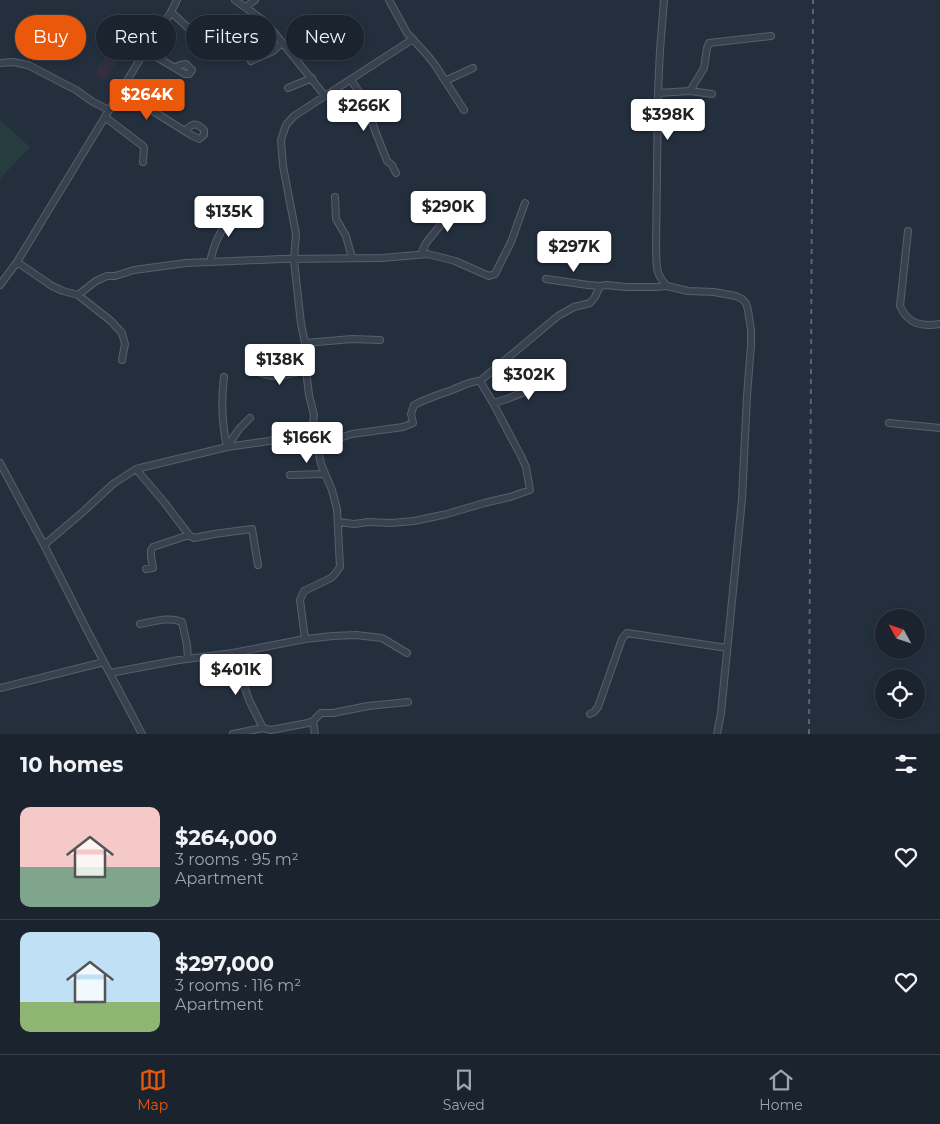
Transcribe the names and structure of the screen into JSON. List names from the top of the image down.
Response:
{
  "north": "top left",
  "page": {
    "chip": [
      "Buy",
      "Rent",
      "Filters",
      "New"
    ],
    "price": [
      "$264K",
      "$266K",
      "$398K",
      "$290K",
      "$135K",
      "$297K",
      "$138K",
      "$302K",
      "$166K",
      "$401K"
    ],
    "heading": "10 homes",
    "list": [
      {
        "name": "$264,000",
        "note": "3 rooms · 95 m² · Apartment"
      },
      {
        "name": "$297,000",
        "note": "3 rooms · 116 m² · Apartment"
      }
    ],
    "tabs": ["Map", "Saved", "Home"]
  }
}
